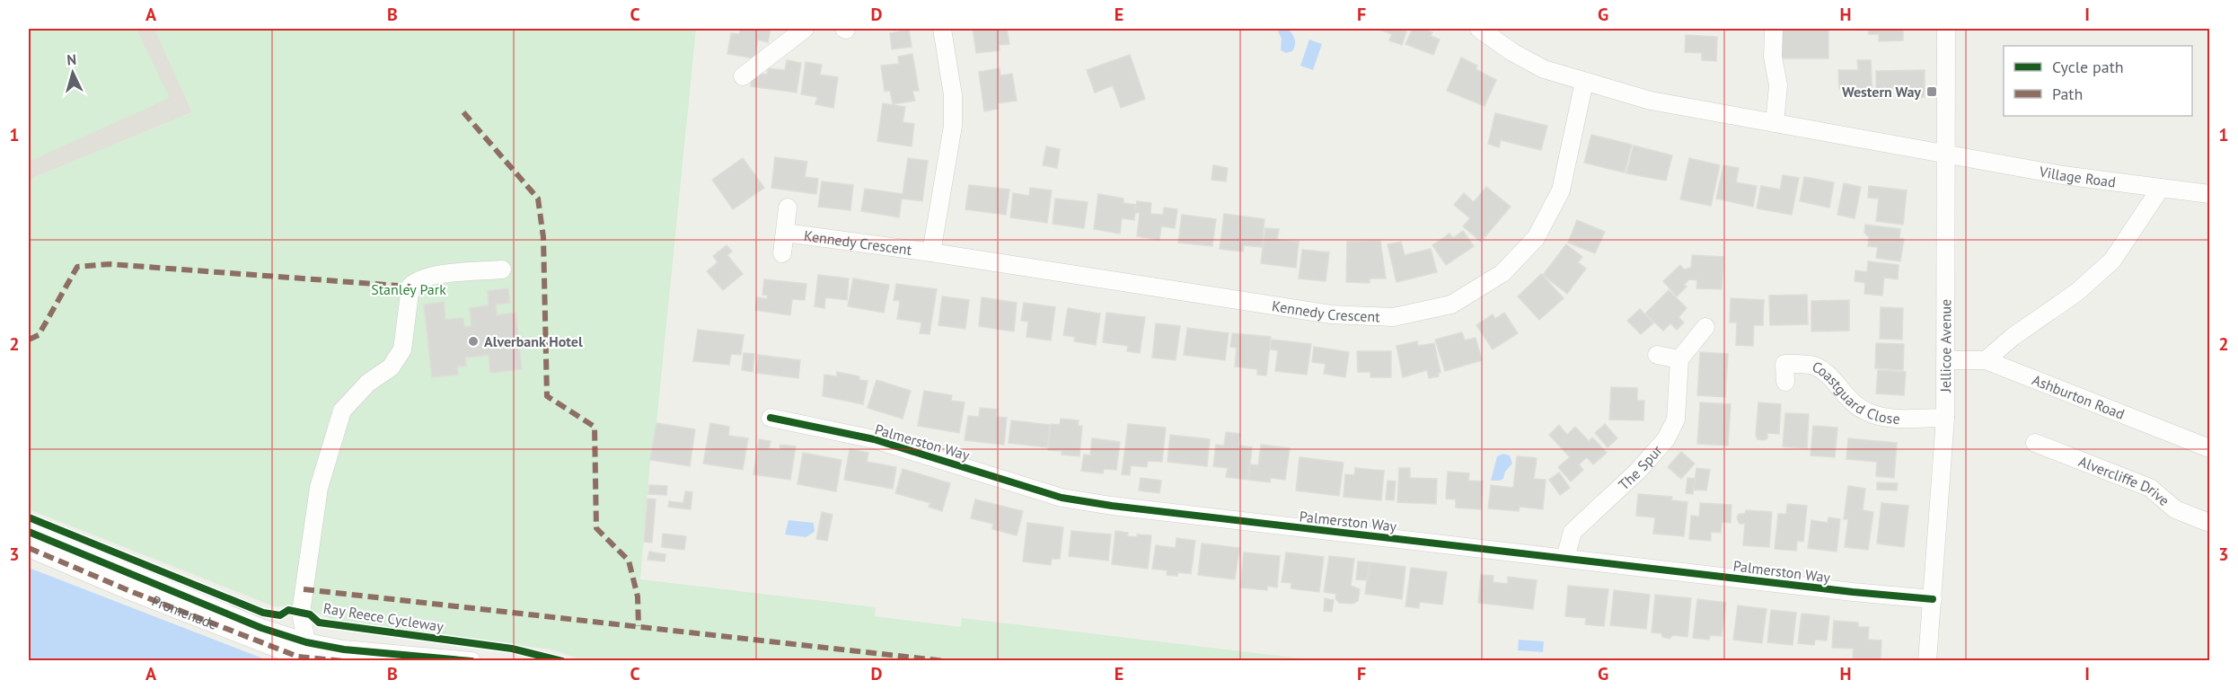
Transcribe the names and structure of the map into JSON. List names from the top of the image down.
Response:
{
  "streets": {
    "street": [
      "Village Road",
      "Kennedy Crescent",
      "Jellicoe Avenue",
      "Coastguard Close",
      "Ashburton Road",
      "Palmerston Way",
      "The Spur",
      "Alvercliffe Drive",
      "Promenade"
    ],
    "cycle path": ["Ray Reece Cycleway"]
  },
  "crossings": [
    ["Village Road", "Jellicoe Avenue"],
    ["Jellicoe Avenue", "Coastguard Close"],
    ["Jellicoe Avenue", "Ashburton Road"],
    ["Jellicoe Avenue", "Palmerston Way"],
    ["Palmerston Way", "The Spur"]
  ],
  "parks": ["Stanley Park"],
  "places": {
    "transit": ["Western Way"],
    "other": ["Alverbank Hotel"]
  },
  "legend": ["Cycle path", "Path"],
  "north": "top",
  "grid": {
    "columns": [
      "A",
      "B",
      "C",
      "D",
      "E",
      "F",
      "G",
      "H",
      "I"
    ],
    "rows": ["1", "2", "3"]
  }
}
